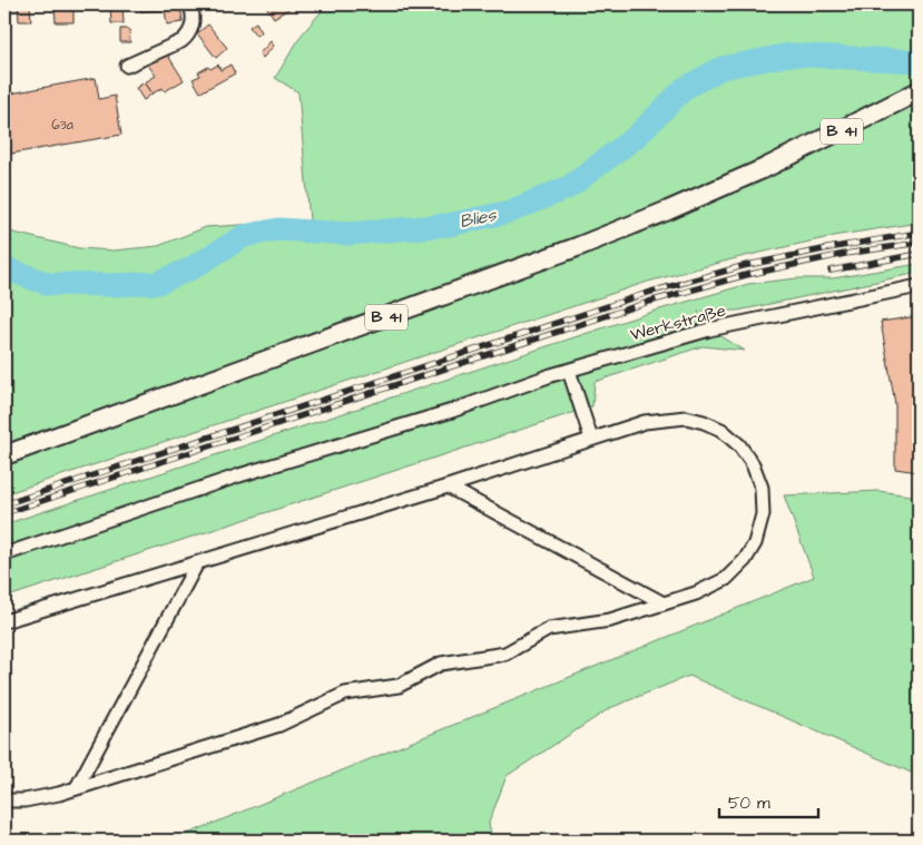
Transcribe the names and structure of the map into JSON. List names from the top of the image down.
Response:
{
  "streets": {
    "highway": ["B 41"],
    "street": ["Werkstraße"]
  },
  "water": ["Blies"],
  "house_numbers": ["63a"],
  "scale_bar": "50 m"
}
